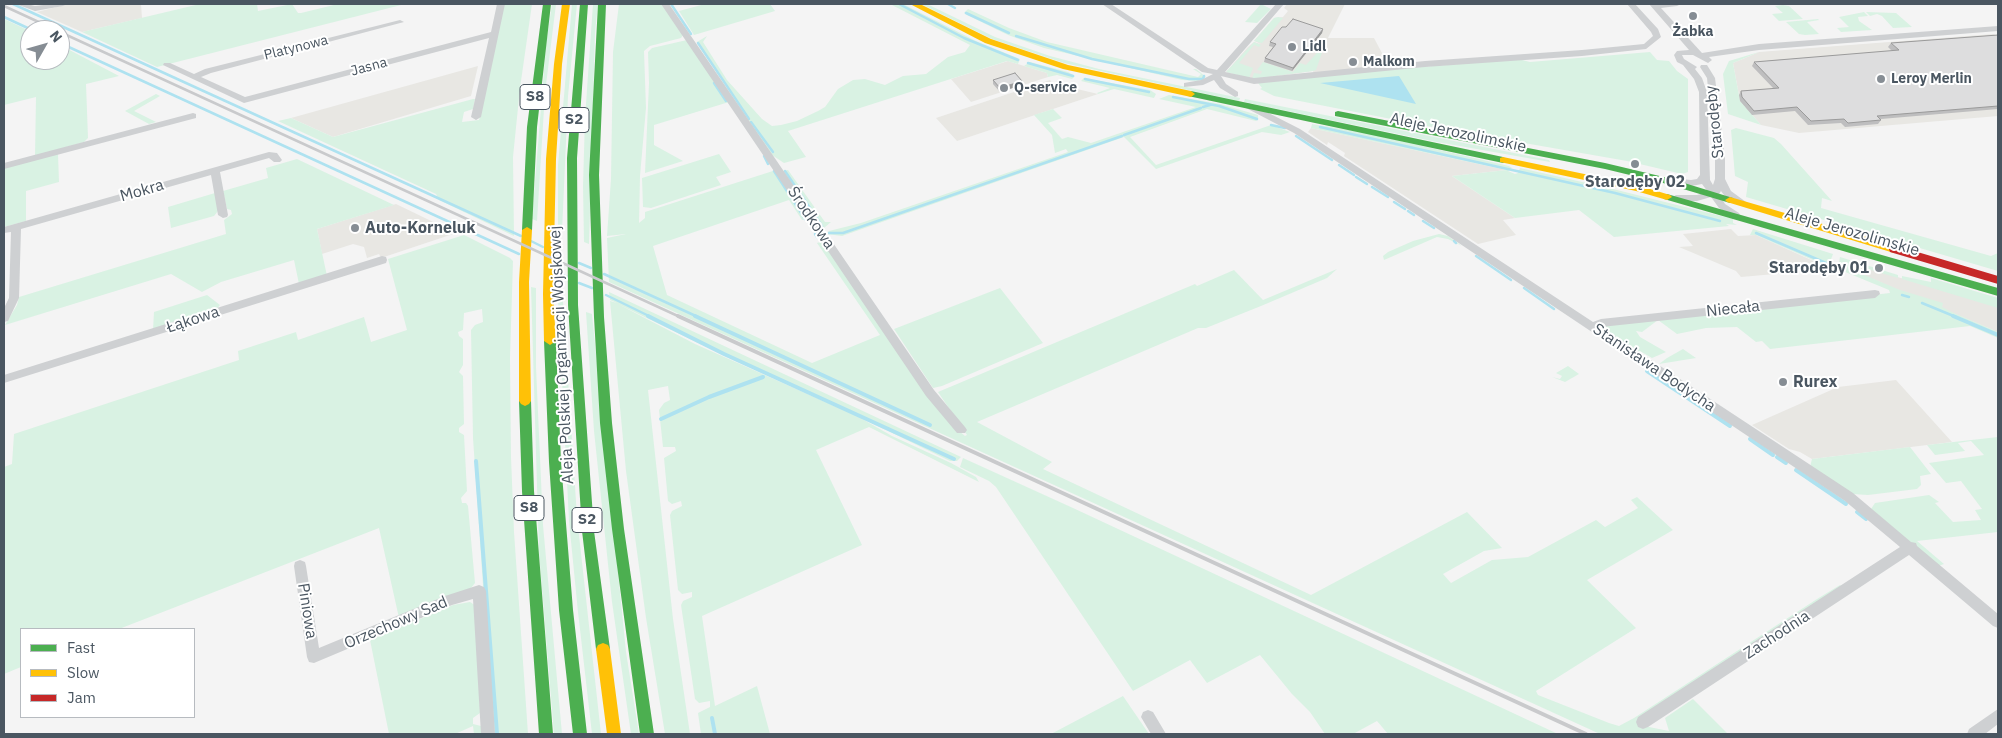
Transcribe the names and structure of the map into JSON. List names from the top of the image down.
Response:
{
  "streets": {
    "main road": [
      "S8",
      "S2",
      "Aleje Jerozolimskie",
      "Aleja Polskiej Organizacji Wojskowej"
    ],
    "street": [
      "Platynowa",
      "Jasna",
      "Starodęby",
      "Mokra",
      "Środkowa",
      "Niecała",
      "Łąkowa",
      "Stanisława Bodycha",
      "Piniowa",
      "Orzechowy Sad",
      "Zachodnia"
    ]
  },
  "crossings": [
    ["Platynowa", "Jasna"],
    ["Starodęby", "Aleje Jerozolimskie"],
    ["Aleje Jerozolimskie", "Stanisława Bodycha"],
    ["Niecała", "Stanisława Bodycha"],
    ["Stanisława Bodycha", "Zachodnia"],
    ["Piniowa", "Orzechowy Sad"]
  ],
  "places": [
    "Żabka",
    "Lidl",
    "Malkom",
    "Leroy Merlin",
    "Q-service",
    "Starodęby 02",
    "Auto-Korneluk",
    "Starodęby 01",
    "Rurex"
  ],
  "legend": ["Fast", "Slow", "Jam"],
  "north": "top right"
}
